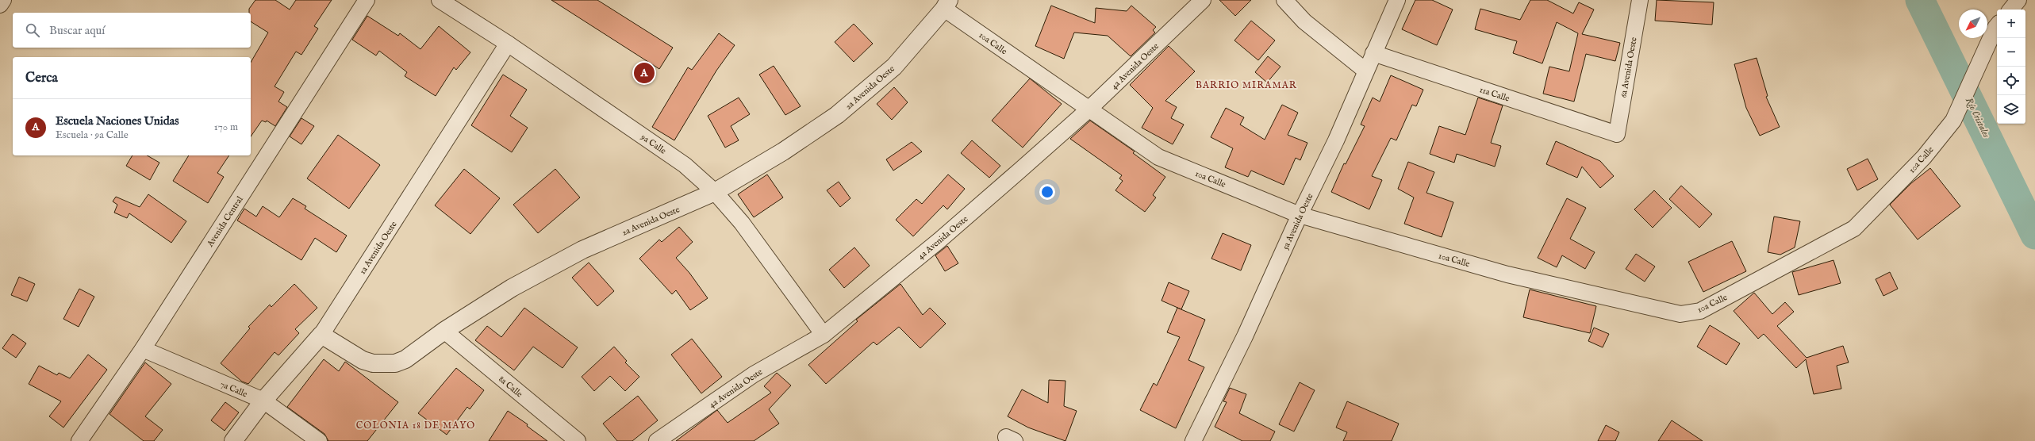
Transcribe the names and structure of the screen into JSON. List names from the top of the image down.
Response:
{
  "streets": {
    "street": [
      "10a Calle",
      "4a Avenida Oeste",
      "6a Avenida Oeste",
      "2a Avenida Oeste",
      "11a Calle",
      "9a Calle",
      "Avenida Central",
      "5a Avenida Oeste",
      "1a Avenida Oeste",
      "8a Calle",
      "7a Calle"
    ]
  },
  "crossings": [
    ["10a Calle", "4a Avenida Oeste"],
    ["10a Calle", "2a Avenida Oeste"],
    ["10a Calle", "5a Avenida Oeste"],
    ["4a Avenida Oeste", "9a Calle"],
    ["6a Avenida Oeste", "11a Calle"],
    ["2a Avenida Oeste", "9a Calle"],
    ["2a Avenida Oeste", "1a Avenida Oeste"],
    ["2a Avenida Oeste", "8a Calle"],
    ["11a Calle", "5a Avenida Oeste"],
    ["9a Calle", "1a Avenida Oeste"],
    ["Avenida Central", "7a Calle"],
    ["1a Avenida Oeste", "7a Calle"]
  ],
  "districts": ["BARRIO MIRAMAR", "COLONIA 18 DE MAYO"],
  "water": ["Río Cristales"],
  "north": "bottom left",
  "page": {
    "map_buttons": ["+", "−"],
    "search": "Buscar aquí",
    "heading": "Cerca",
    "pins": "A",
    "list": [
      {
        "mark": "A",
        "name": "Escuela Naciones Unidas",
        "note": "Escuela · 9a Calle",
        "value": "170 m"
      }
    ]
  }
}
